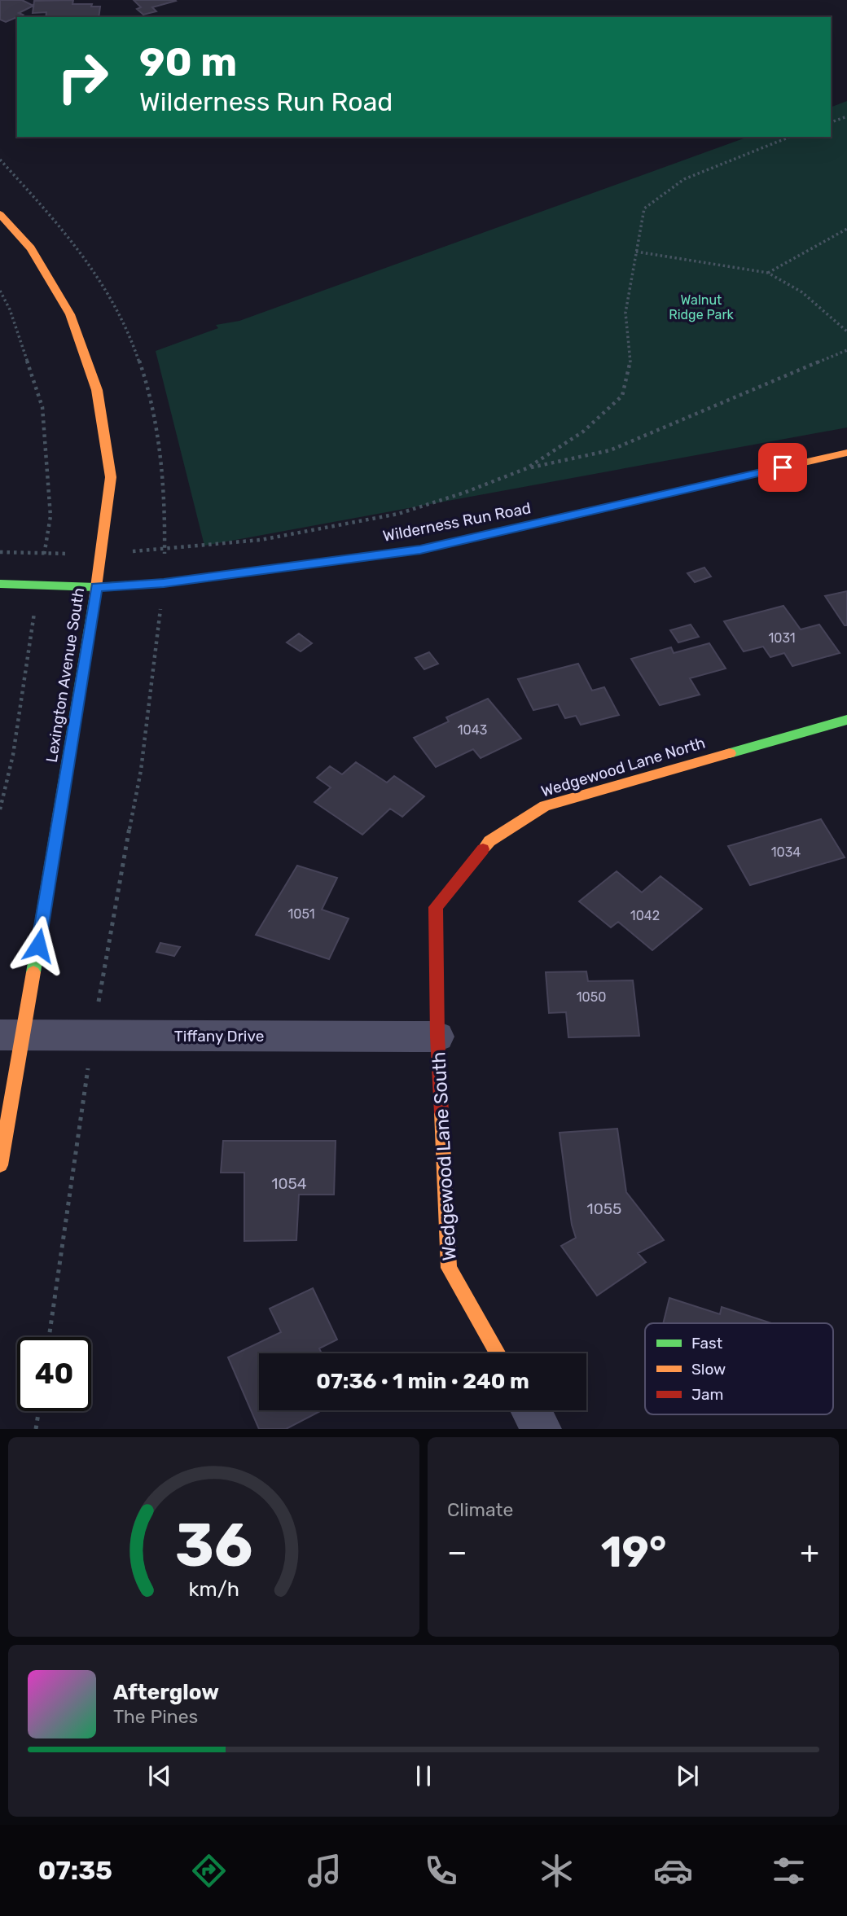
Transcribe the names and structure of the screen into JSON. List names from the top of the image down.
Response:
{
  "streets": {
    "street": [
      "Wilderness Run Road",
      "Lexington Avenue South",
      "Wedgewood Lane North",
      "Tiffany Drive",
      "Wedgewood Lane South"
    ]
  },
  "crossings": [
    ["Wilderness Run Road", "Lexington Avenue South"],
    ["Lexington Avenue South", "Tiffany Drive"],
    ["Wedgewood Lane North", "Tiffany Drive"],
    ["Wedgewood Lane North", "Wedgewood Lane South"],
    ["Tiffany Drive", "Wedgewood Lane South"]
  ],
  "parks": ["Walnut Ridge Park"],
  "house_numbers": [
    "1031",
    "1043",
    "1034",
    "1051",
    "1042",
    "1050",
    "1054",
    "1055"
  ],
  "legend": ["Fast", "Slow", "Jam"],
  "page": {
    "turn": ["90 m", "Wilderness Run Road"],
    "limit": "40",
    "trip": "07:36 · 1 min · 240 m",
    "tile": "Climate",
    "heat": ["−", "19°", "+"],
    "song": ["Afterglow", "The Pines"],
    "tabs": "07:35",
    "gauge": ["36", "km/h"]
  }
}
